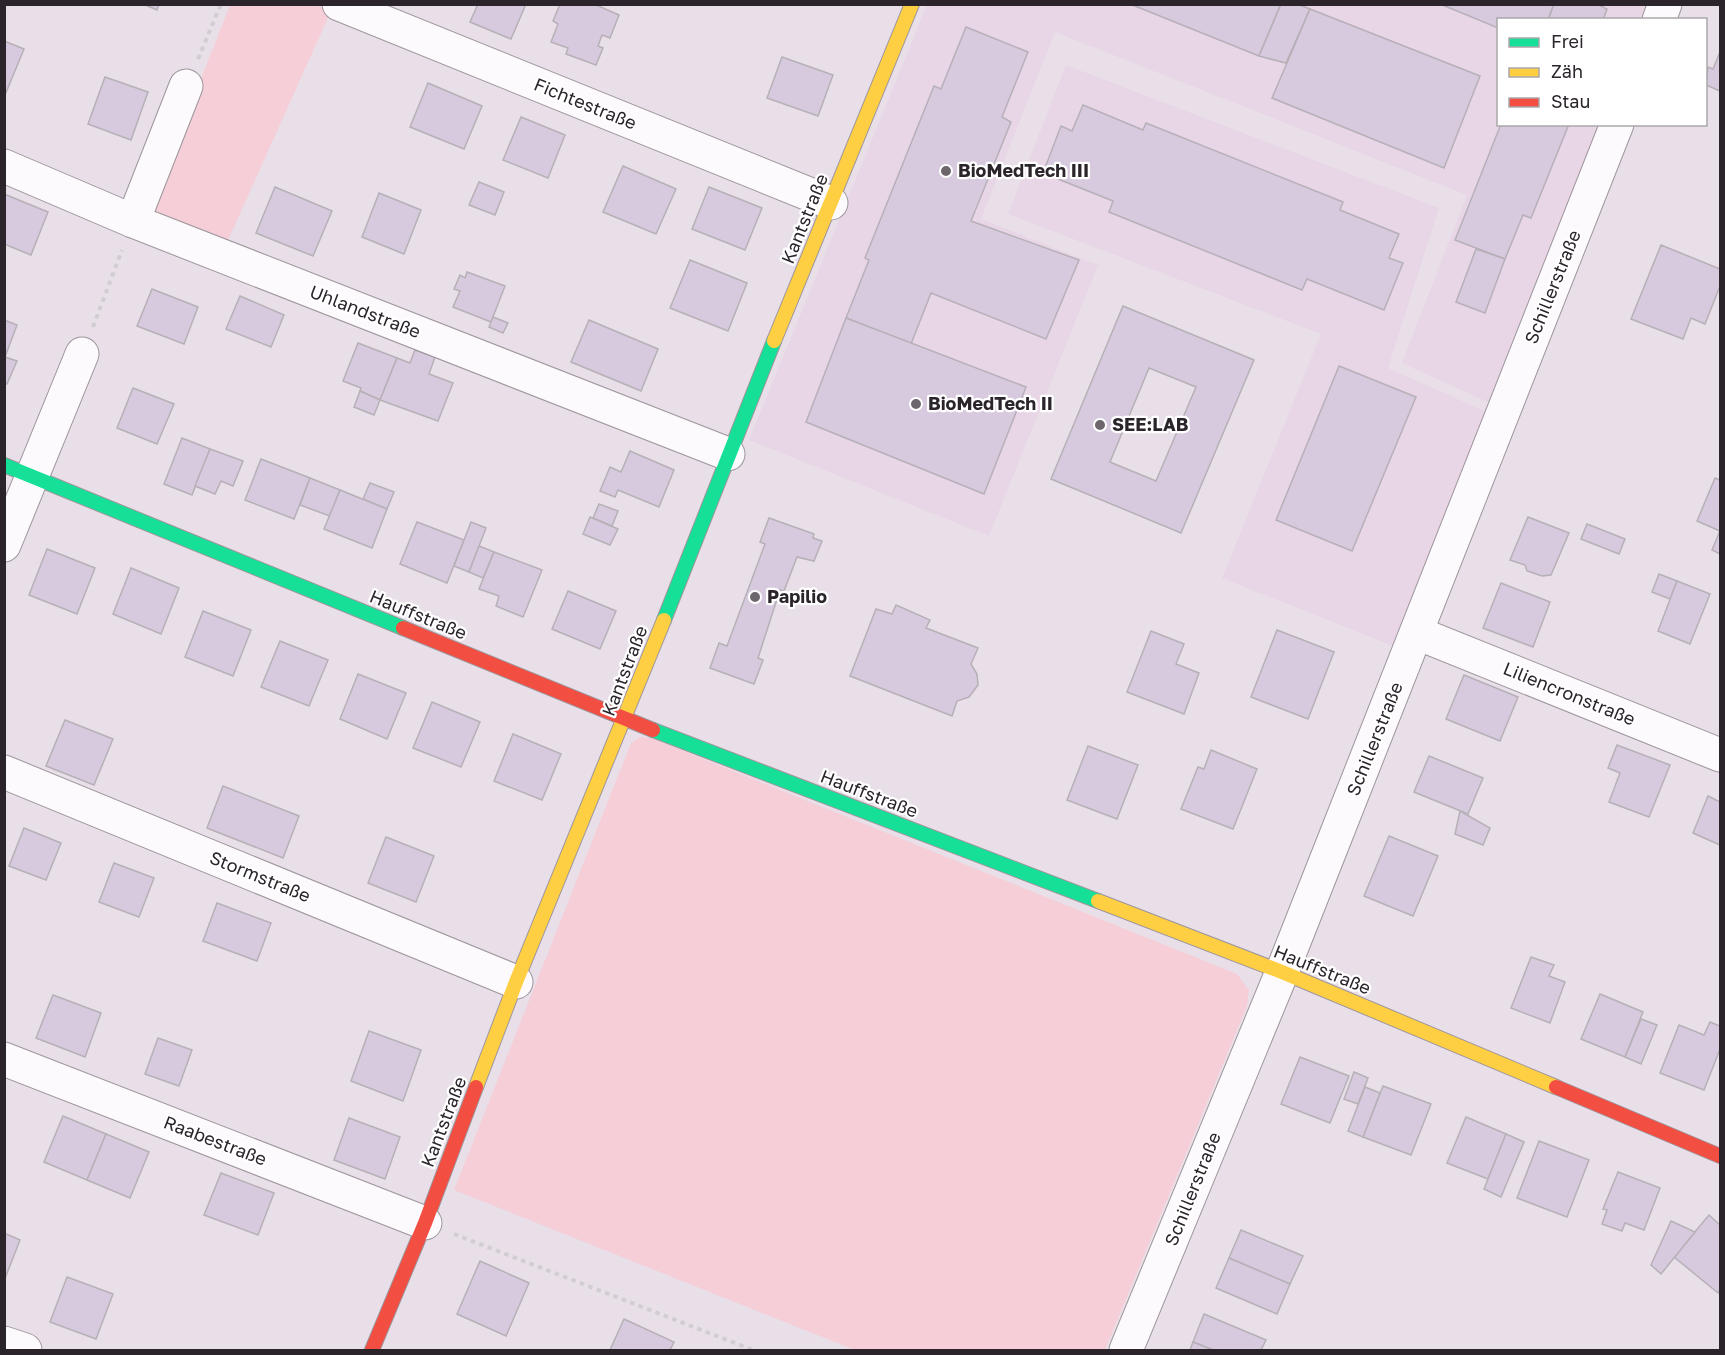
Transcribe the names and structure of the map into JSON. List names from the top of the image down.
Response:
{
  "streets": {
    "street": [
      "Fichtestraße",
      "Kantstraße",
      "Schillerstraße",
      "Uhlandstraße",
      "Hauffstraße",
      "Liliencronstraße",
      "Stormstraße",
      "Raabestraße"
    ]
  },
  "crossings": [
    ["Fichtestraße", "Kantstraße"],
    ["Kantstraße", "Uhlandstraße"],
    ["Kantstraße", "Hauffstraße"],
    ["Kantstraße", "Stormstraße"],
    ["Kantstraße", "Raabestraße"],
    ["Schillerstraße", "Hauffstraße"],
    ["Schillerstraße", "Liliencronstraße"]
  ],
  "places": [
    "BioMedTech III",
    "BioMedTech II",
    "SEE:LAB",
    "Papilio"
  ],
  "legend": ["Frei", "Zäh", "Stau"]
}
